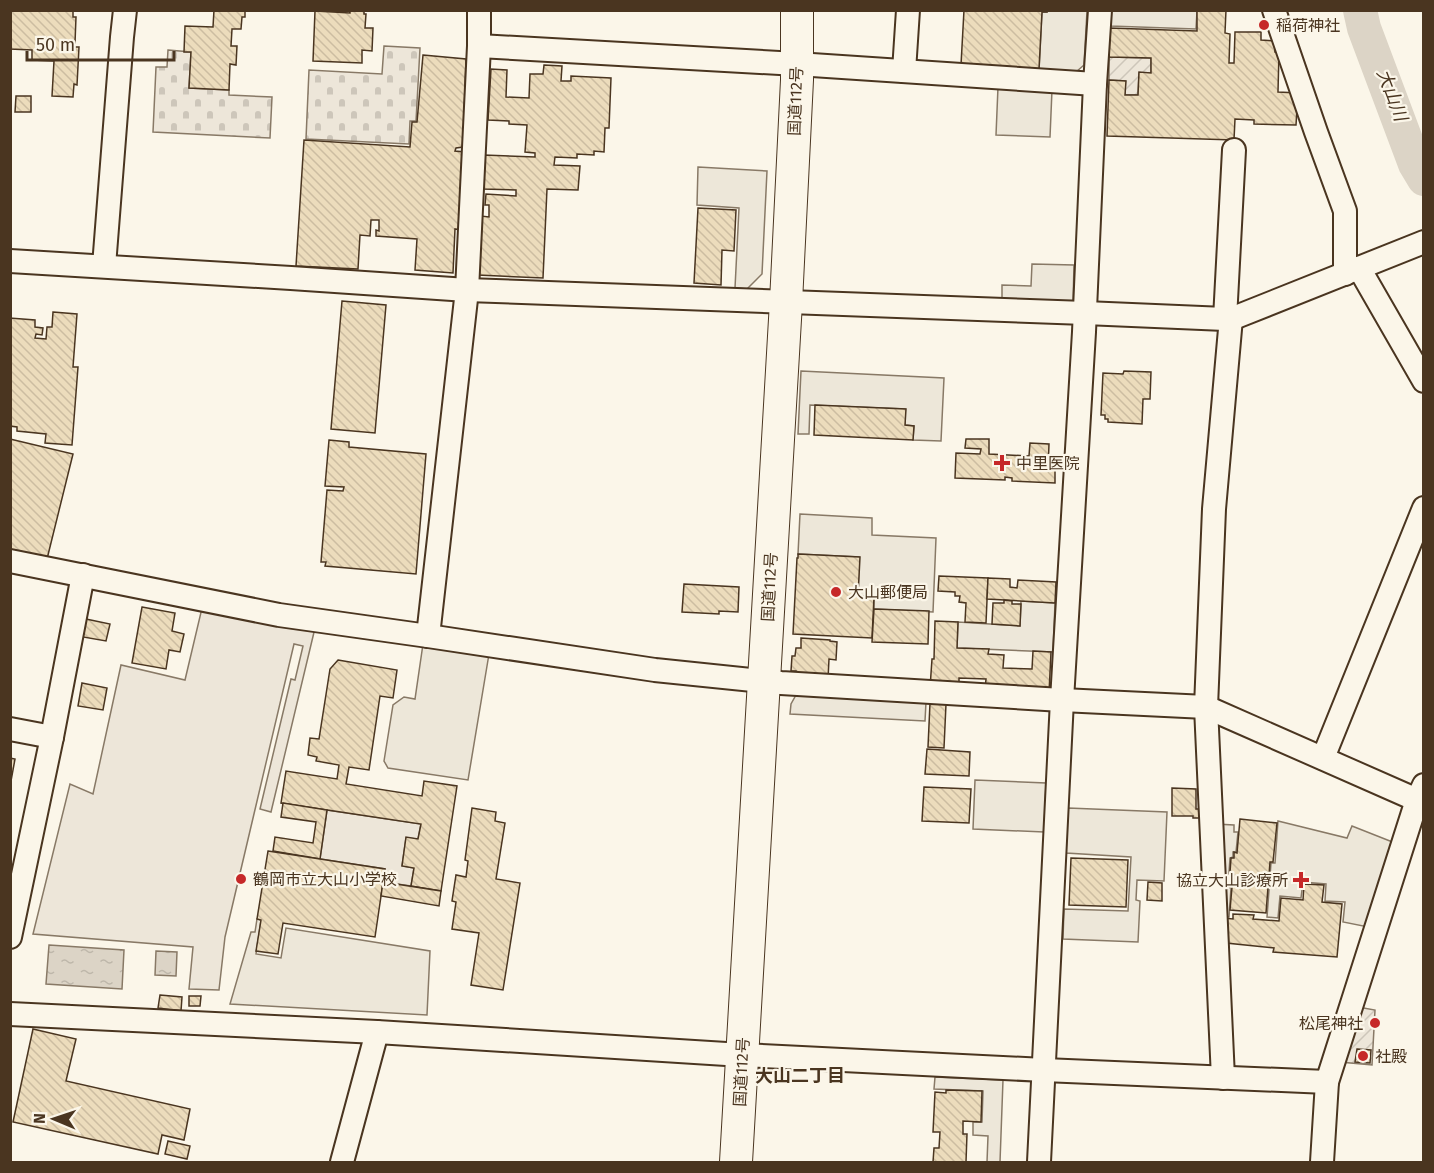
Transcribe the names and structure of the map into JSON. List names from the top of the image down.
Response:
{
  "streets": {
    "highway": ["国道112号"]
  },
  "districts": ["大山二丁目"],
  "water": ["大山川"],
  "places": {
    "other": [
      "稲荷神社",
      "大山郵便局",
      "鶴岡市立大山小学校",
      "松尾神社",
      "社殿"
    ],
    "health": ["中里医院", "協立大山診療所"]
  },
  "scale_bar": "50 m",
  "north": "left"
}
